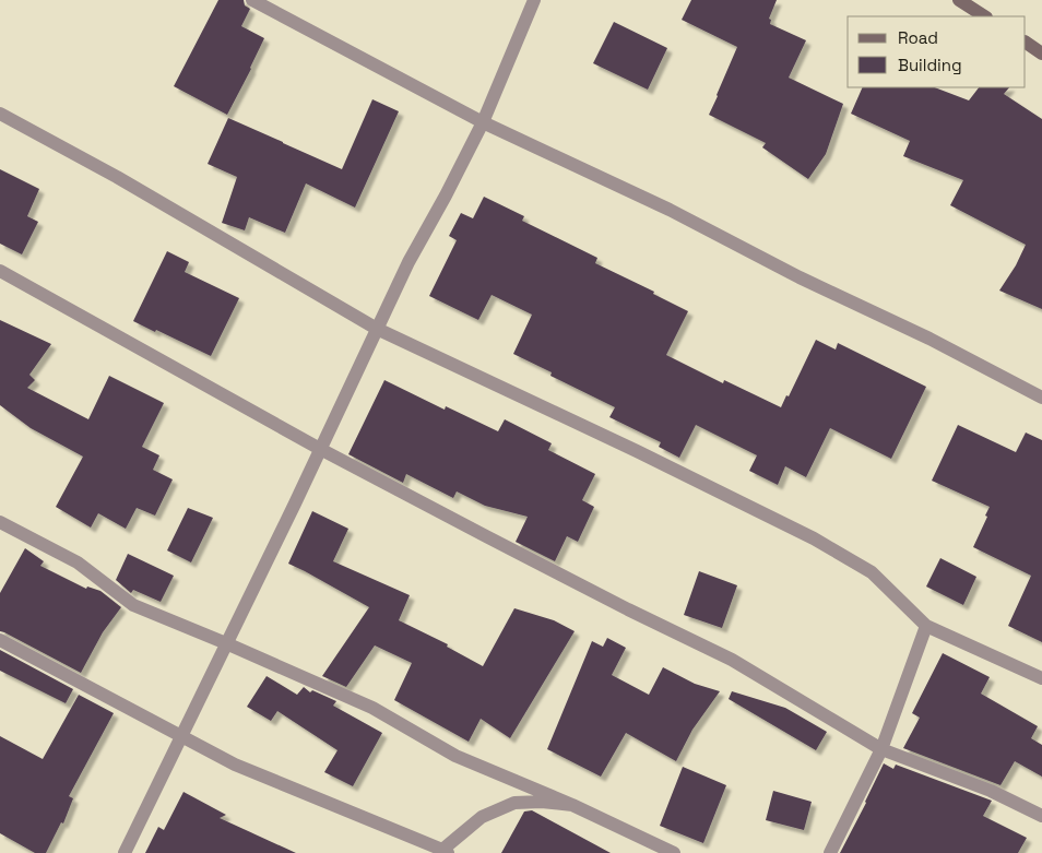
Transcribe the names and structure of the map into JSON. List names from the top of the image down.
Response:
{
  "legend": ["Road", "Building"]
}
